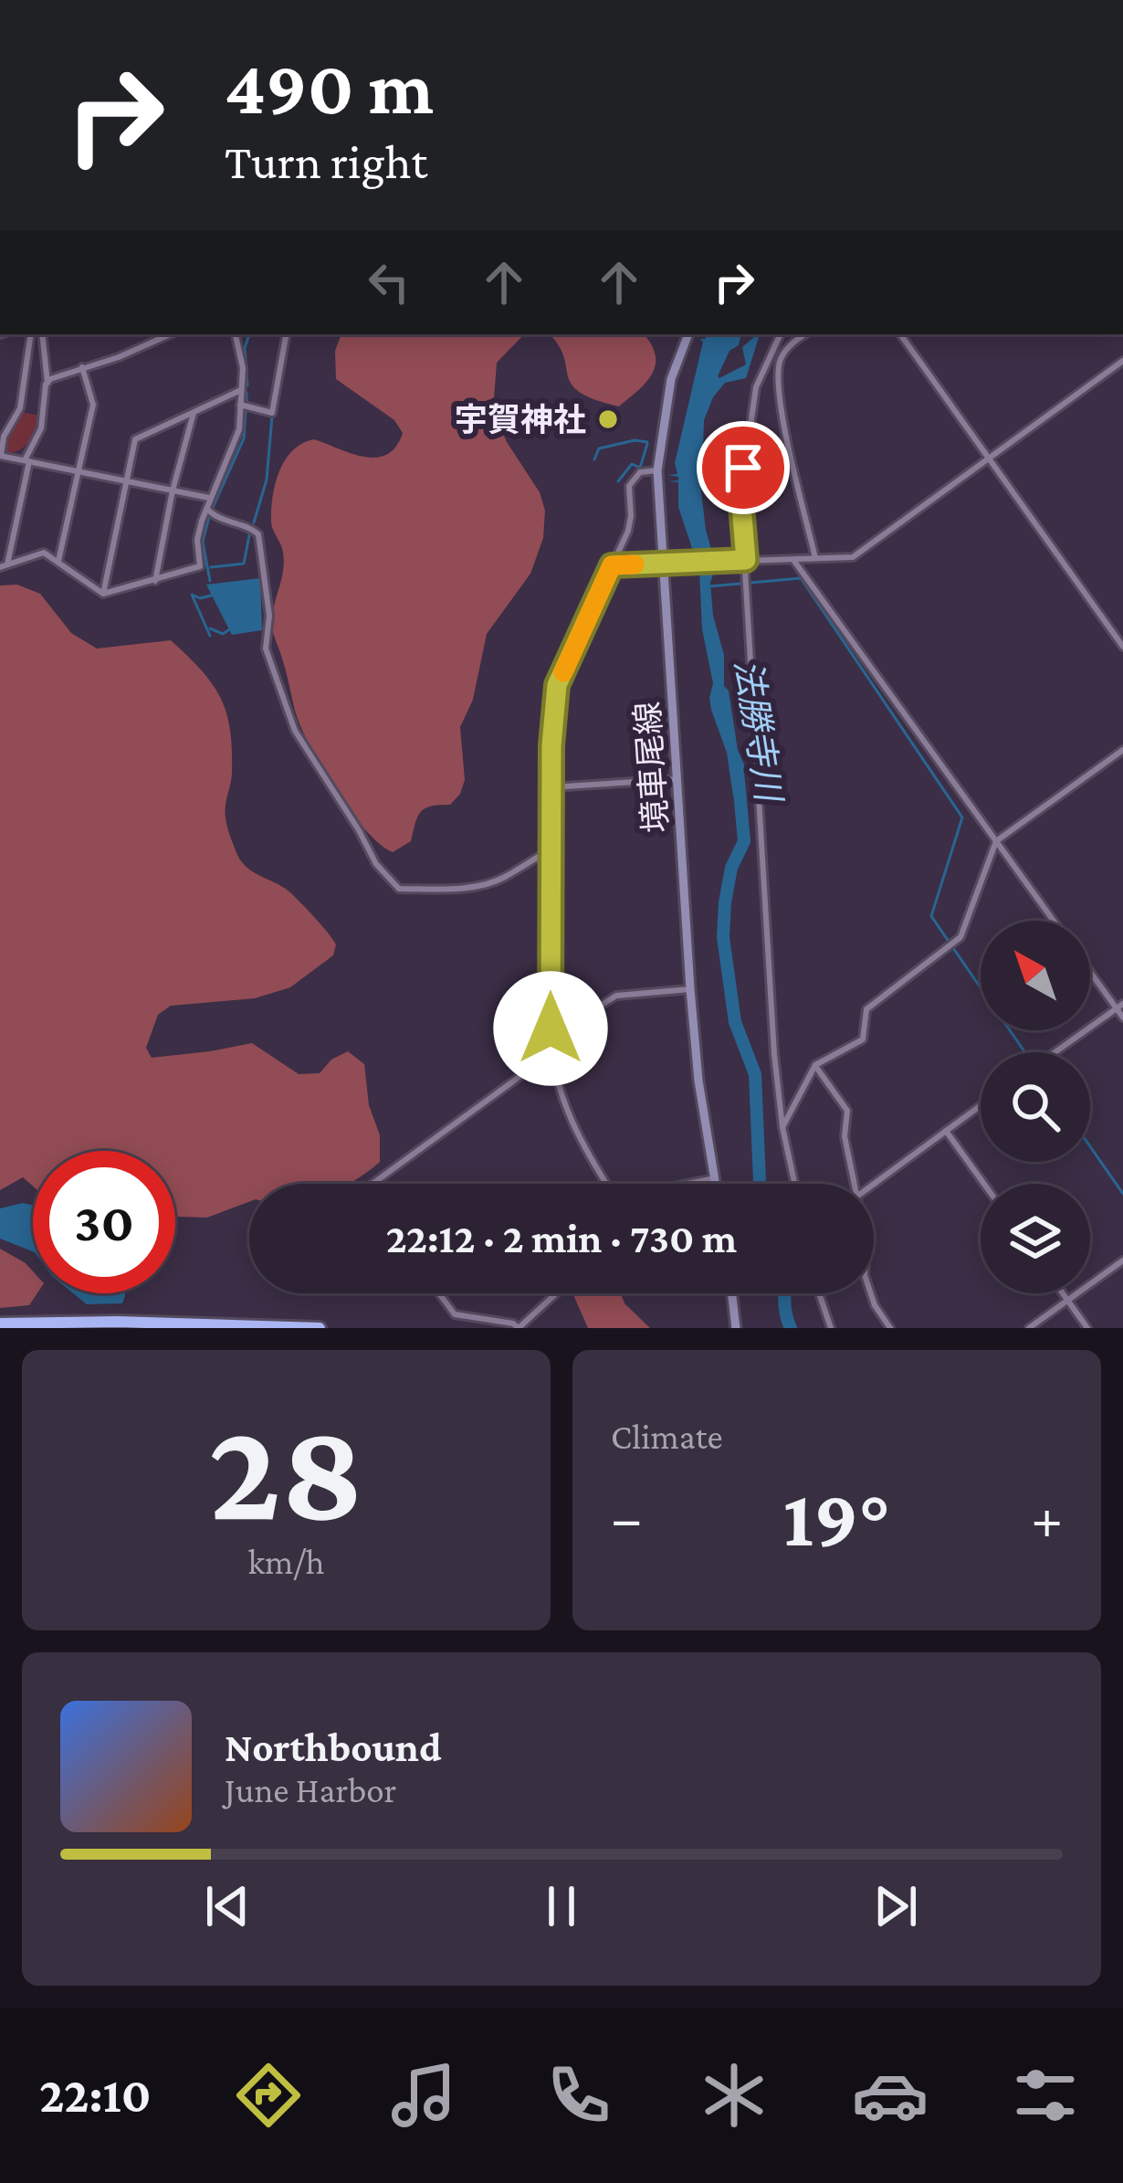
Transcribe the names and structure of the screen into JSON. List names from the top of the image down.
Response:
{
  "streets": {
    "main road": ["境車尾線"]
  },
  "water": ["法勝寺川"],
  "places": ["宇賀神社"],
  "north": "top left",
  "page": {
    "turn": ["490 m", "Turn right"],
    "limit": "30",
    "trip": "22:12 · 2 min · 730 m",
    "tile": [
      ["28", "km/h"],
      "Climate"
    ],
    "heat": ["−", "19°", "+"],
    "song": ["Northbound", "June Harbor"],
    "tabs": "22:10"
  }
}
